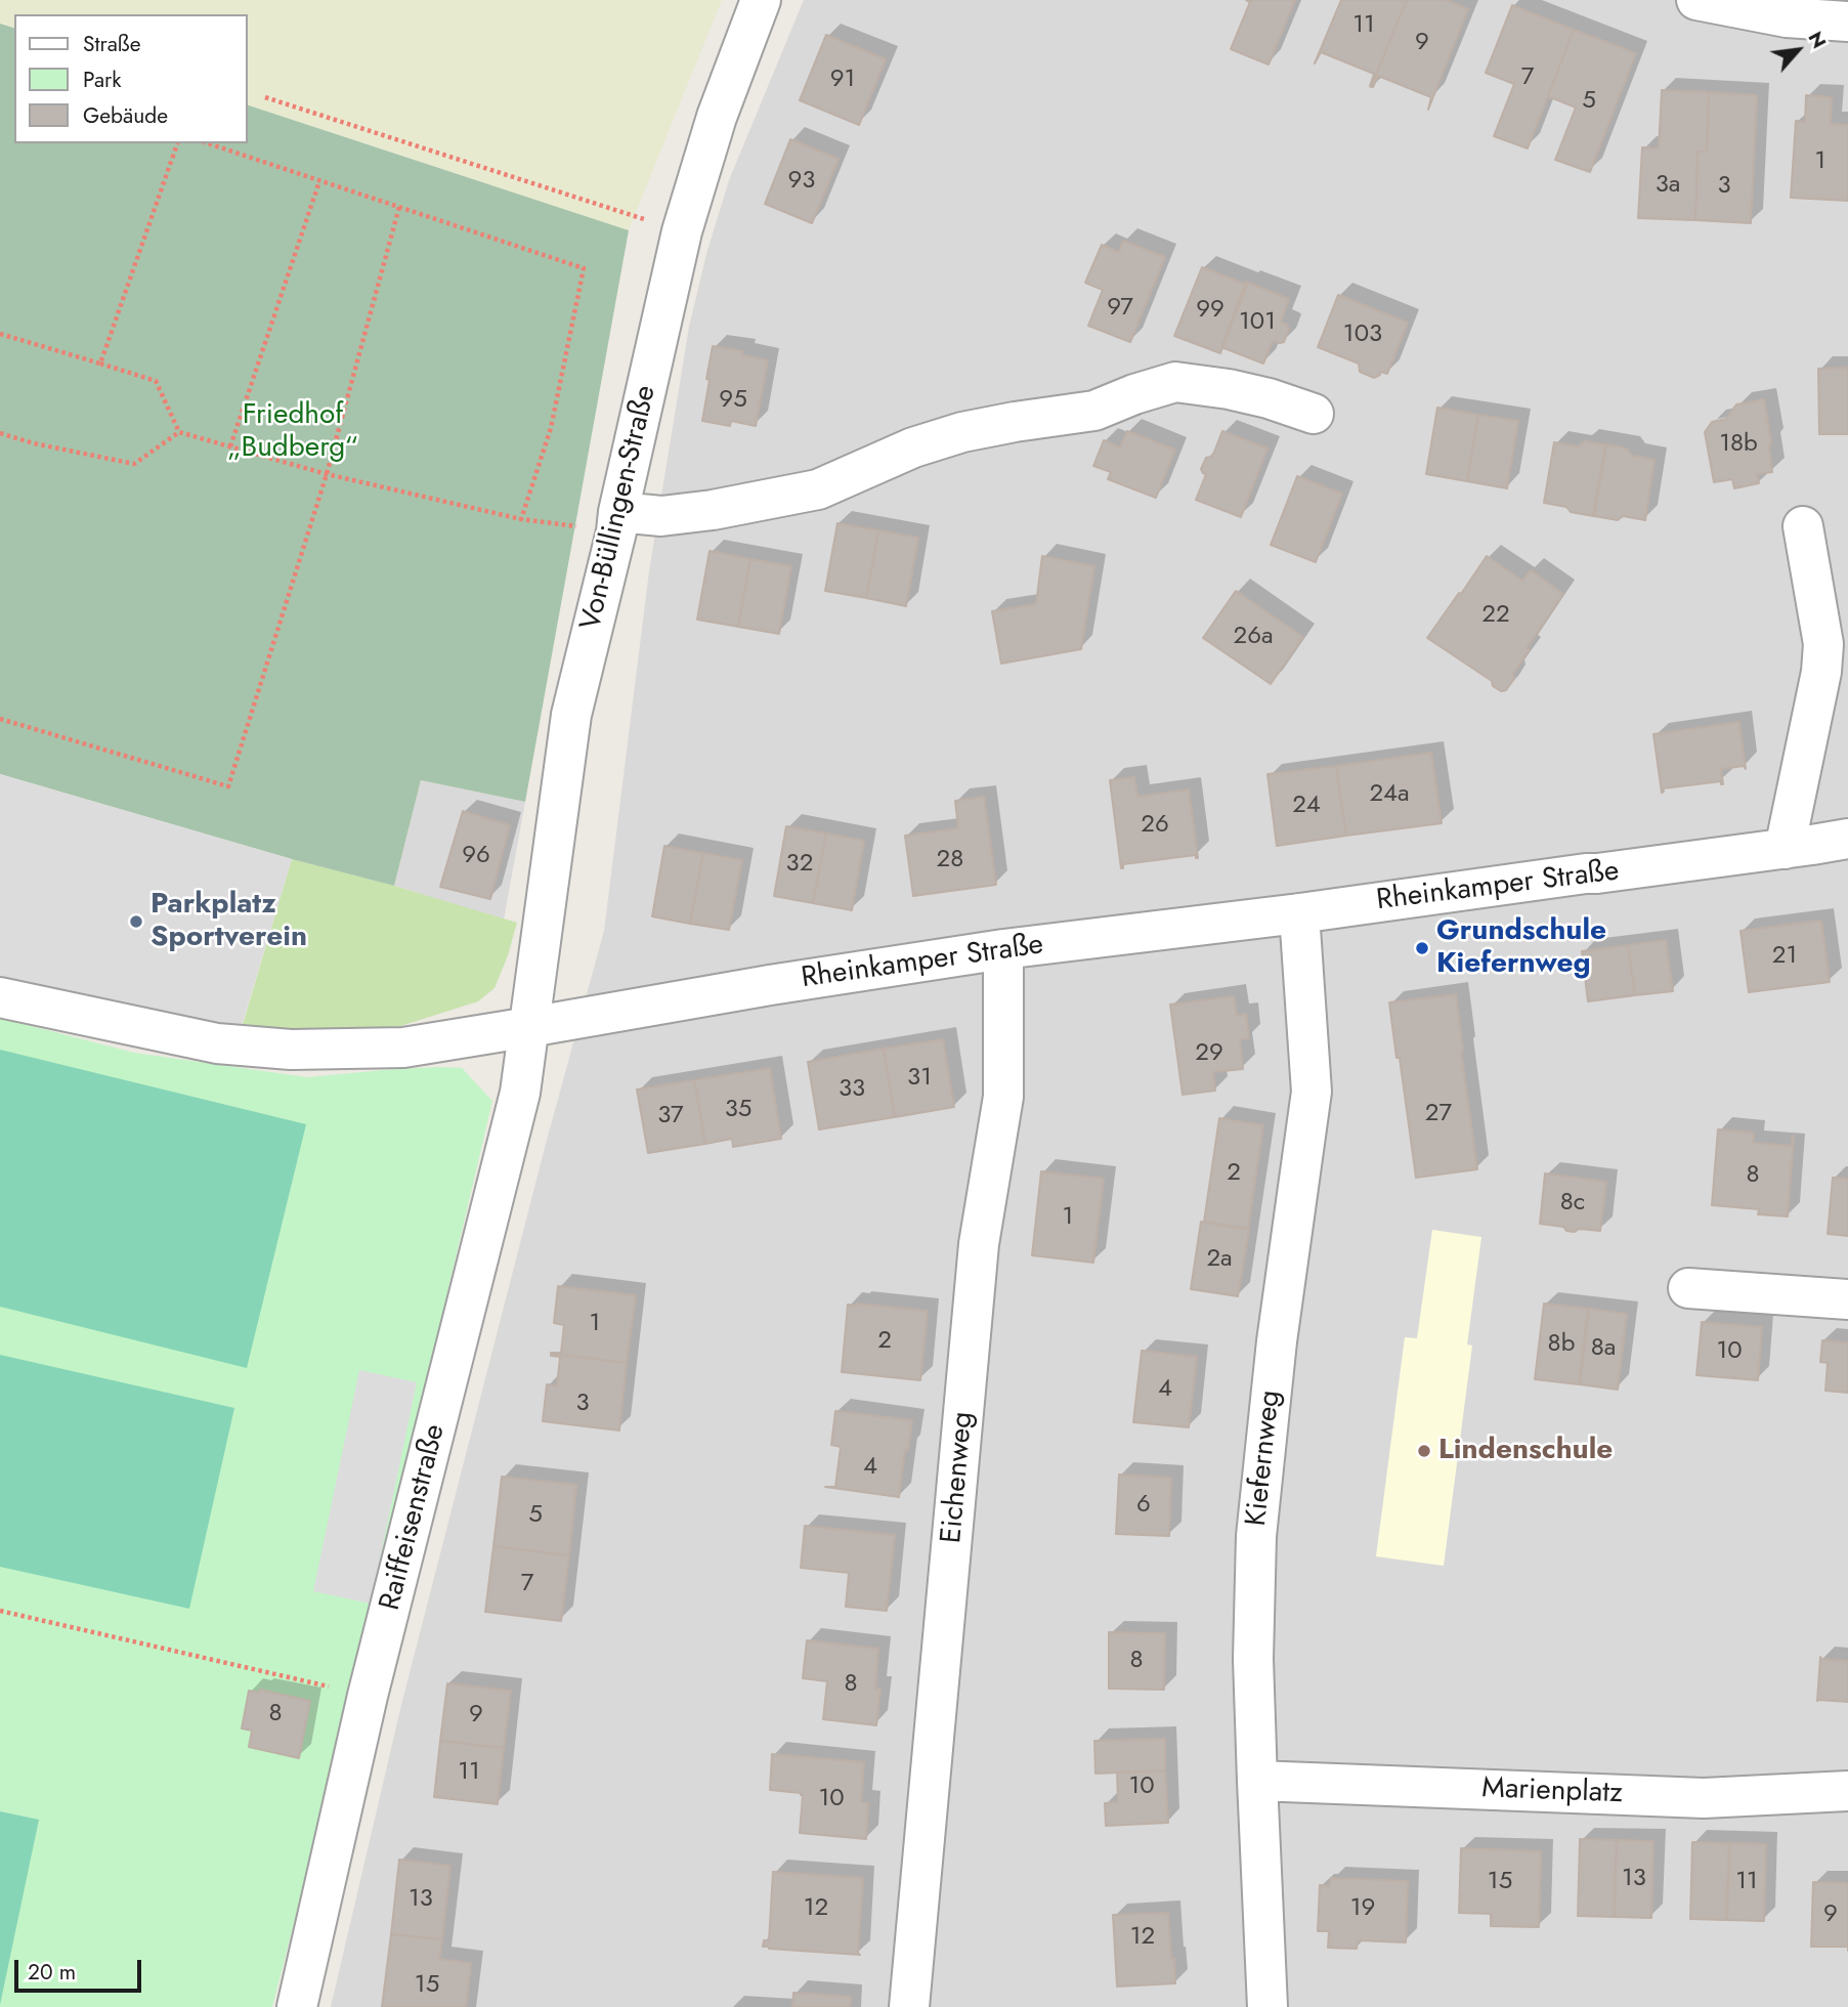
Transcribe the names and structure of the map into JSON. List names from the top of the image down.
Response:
{
  "streets": {
    "street": [
      "Von-Büllingen-Straße",
      "Rheinkamper Straße",
      "Kiefernweg",
      "Eichenweg",
      "Raiffeisenstraße",
      "Marienplatz"
    ]
  },
  "crossings": [
    ["Von-Büllingen-Straße", "Rheinkamper Straße"],
    ["Von-Büllingen-Straße", "Raiffeisenstraße"],
    ["Rheinkamper Straße", "Kiefernweg"],
    ["Rheinkamper Straße", "Eichenweg"],
    ["Rheinkamper Straße", "Raiffeisenstraße"],
    ["Kiefernweg", "Marienplatz"]
  ],
  "parks": ["Friedhof „Budberg“"],
  "places": ["Parkplatz Sportverein", "Grundschule Kiefernweg", "Lindenschule"],
  "house_numbers": [
    "11",
    "9",
    "7",
    "91",
    "5",
    "1",
    "93",
    "3a",
    "3",
    "97",
    "99",
    "101",
    "103",
    "95",
    "18b",
    "22",
    "26a",
    "24a",
    "24",
    "26",
    "96",
    "28",
    "32",
    "21",
    "29",
    "31",
    "33",
    "35",
    "27",
    "37",
    "2",
    "8",
    "8c",
    "1",
    "2a",
    "1",
    "2",
    "8b",
    "8a",
    "10",
    "4",
    "3",
    "4",
    "6",
    "5",
    "7",
    "8",
    "8",
    "8",
    "9",
    "11",
    "10",
    "10",
    "13",
    "15",
    "11",
    "13",
    "12",
    "19",
    "9",
    "12",
    "15"
  ],
  "legend": ["Straße", "Park", "Gebäude"],
  "scale_bar": "20 m",
  "north": "top right"
}
